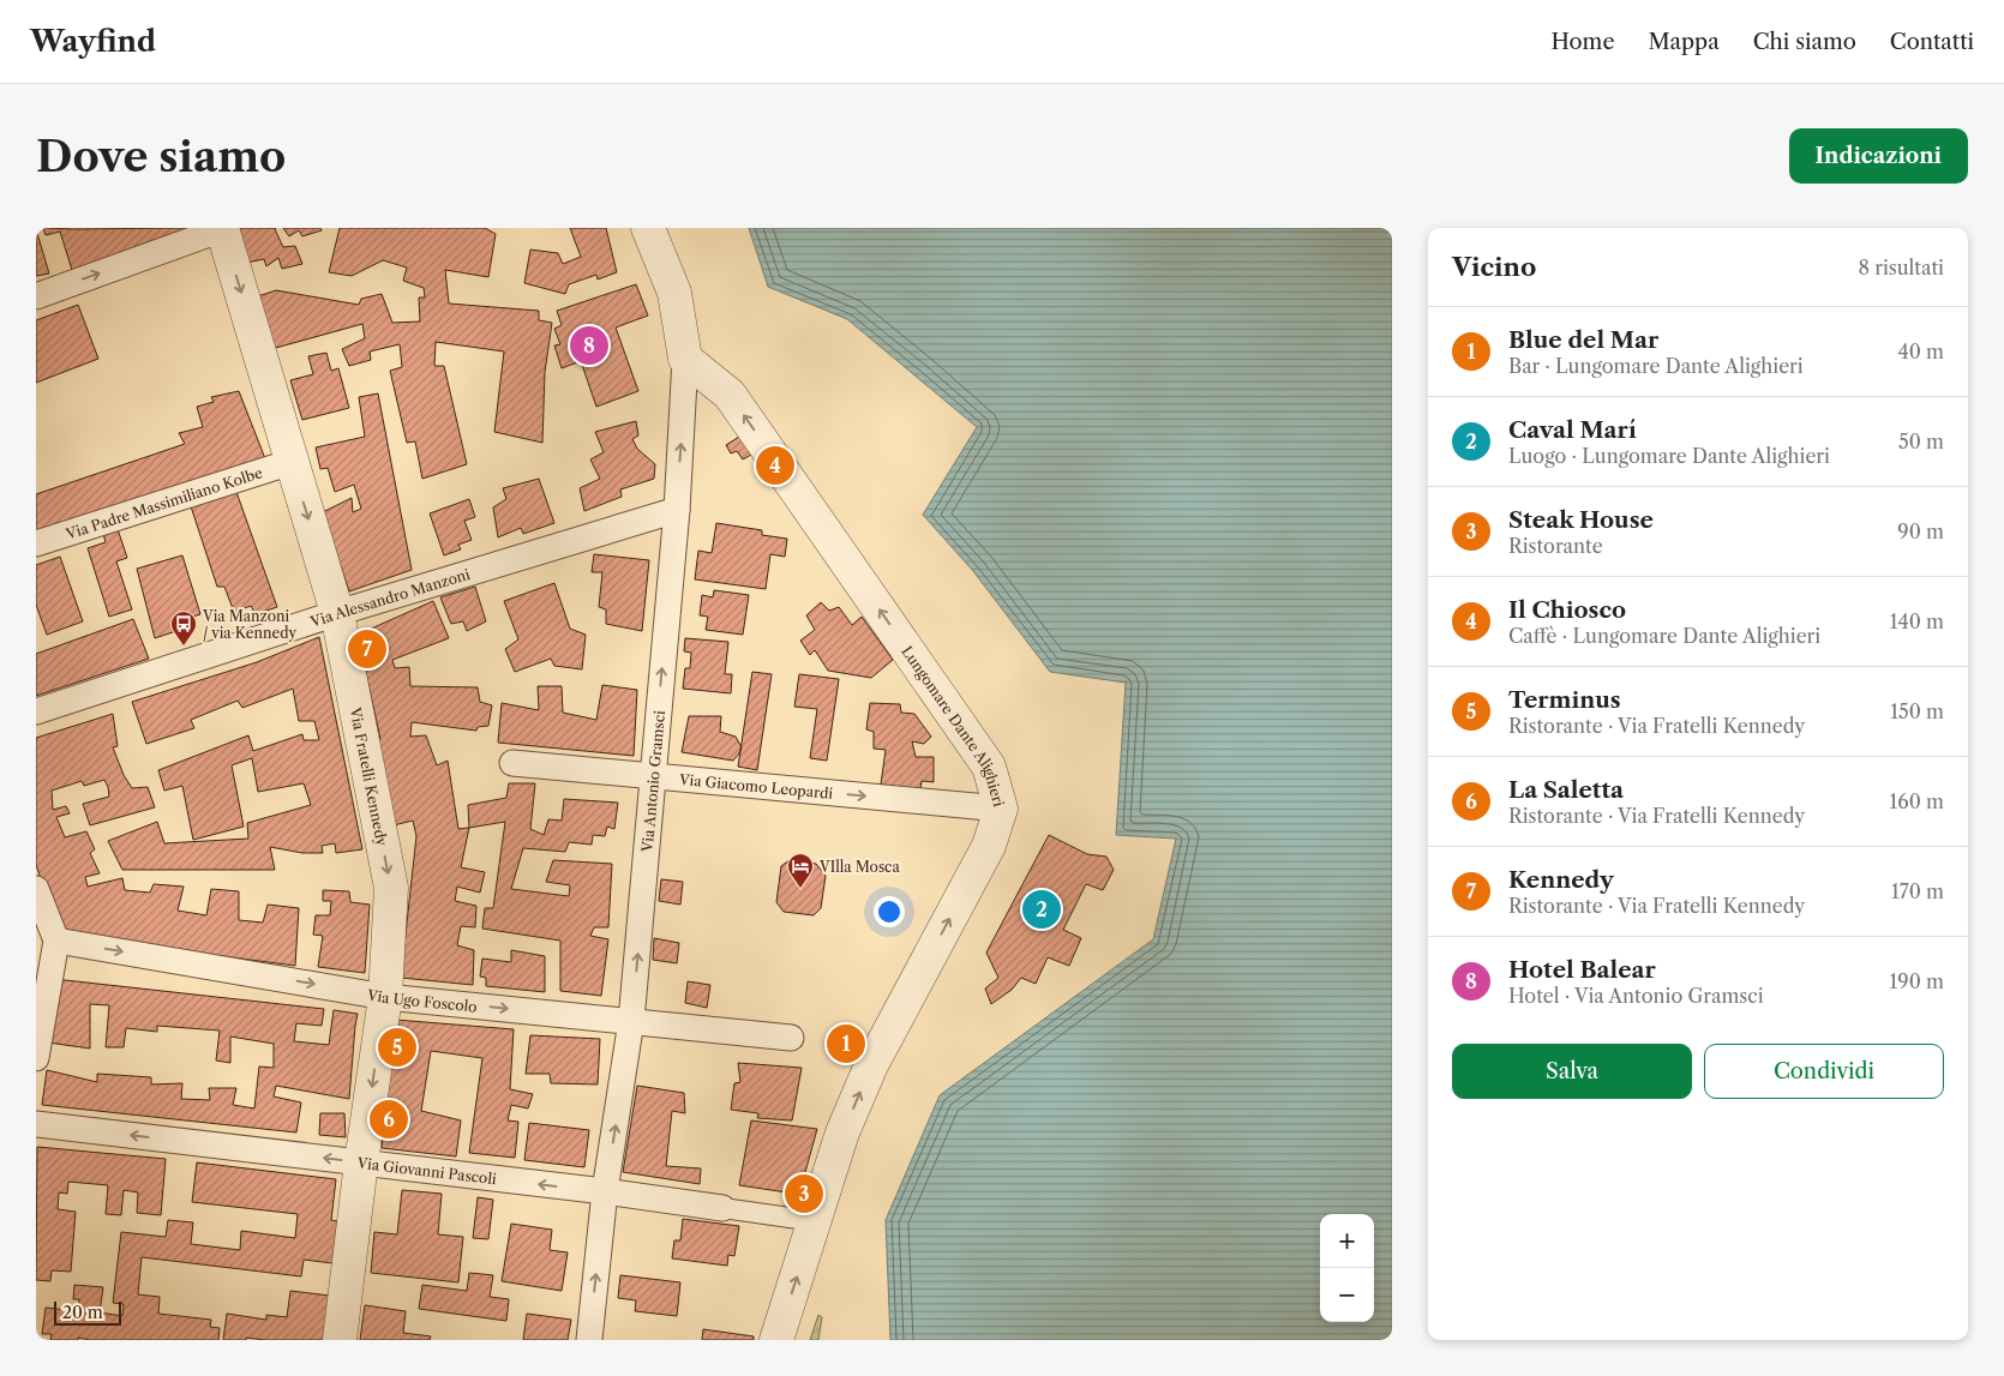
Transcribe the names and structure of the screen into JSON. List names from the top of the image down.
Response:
{
  "streets": {
    "street": [
      "Via Padre Massimiliano Kolbe",
      "Via Alessandro Manzoni",
      "Lungomare Dante Alighieri",
      "Via Fratelli Kennedy",
      "Via Antonio Gramsci",
      "Via Giacomo Leopardi",
      "Via Ugo Foscolo",
      "Via Giovanni Pascoli"
    ]
  },
  "crossings": [
    ["Via Padre Massimiliano Kolbe", "Via Fratelli Kennedy"],
    ["Via Alessandro Manzoni", "Via Fratelli Kennedy"],
    ["Via Alessandro Manzoni", "Via Antonio Gramsci"],
    ["Lungomare Dante Alighieri", "Via Antonio Gramsci"],
    ["Lungomare Dante Alighieri", "Via Giacomo Leopardi"],
    ["Lungomare Dante Alighieri", "Via Giovanni Pascoli"],
    ["Via Fratelli Kennedy", "Via Ugo Foscolo"],
    ["Via Fratelli Kennedy", "Via Giovanni Pascoli"],
    ["Via Antonio Gramsci", "Via Giacomo Leopardi"],
    ["Via Antonio Gramsci", "Via Ugo Foscolo"],
    ["Via Antonio Gramsci", "Via Giovanni Pascoli"]
  ],
  "one_way": [
    "Lungomare Dante Alighieri",
    "Via Fratelli Kennedy",
    "Via Antonio Gramsci",
    "Via Giacomo Leopardi",
    "Via Ugo Foscolo",
    "Via Giovanni Pascoli"
  ],
  "places": {
    "bus stop": ["Via Manzoni / via Kennedy"],
    "hotel": ["VIlla Mosca"]
  },
  "scale_bar": "20 m",
  "page": {
    "header": "Wayfind",
    "nav": [
      "Home",
      "Mappa",
      "Chi siamo",
      "Contatti"
    ],
    "buttons": [
      "Indicazioni",
      ["Salva", "Condividi"]
    ],
    "title": "Dove siamo",
    "heading": ["Vicino", "8 risultati"],
    "list": [
      {
        "mark": "1",
        "name": "Blue del Mar",
        "note": "Bar · Lungomare Dante Alighieri",
        "value": "40 m"
      },
      {
        "mark": "2",
        "name": "Caval Marí",
        "note": "Luogo · Lungomare Dante Alighieri",
        "value": "50 m"
      },
      {
        "mark": "3",
        "name": "Steak House",
        "note": "Ristorante",
        "value": "90 m"
      },
      {
        "mark": "4",
        "name": "Il Chiosco",
        "note": "Caffè · Lungomare Dante Alighieri",
        "value": "140 m"
      },
      {
        "mark": "5",
        "name": "Terminus",
        "note": "Ristorante · Via Fratelli Kennedy",
        "value": "150 m"
      },
      {
        "mark": "6",
        "name": "La Saletta",
        "note": "Ristorante · Via Fratelli Kennedy",
        "value": "160 m"
      },
      {
        "mark": "7",
        "name": "Kennedy",
        "note": "Ristorante · Via Fratelli Kennedy",
        "value": "170 m"
      },
      {
        "mark": "8",
        "name": "Hotel Balear",
        "note": "Hotel · Via Antonio Gramsci",
        "value": "190 m"
      }
    ],
    "pins": [
      "8",
      "4",
      "7",
      "2",
      "1",
      "5",
      "6",
      "3"
    ],
    "map_buttons": ["+", "−"],
    "scale": "20 m"
  }
}
